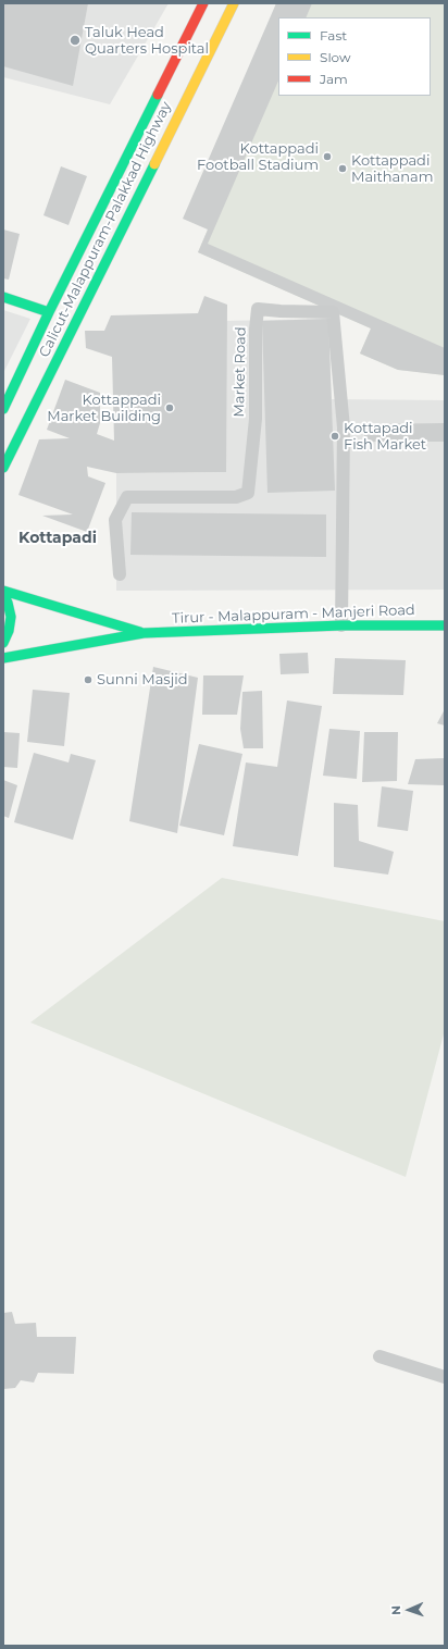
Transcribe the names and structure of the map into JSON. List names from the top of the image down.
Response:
{
  "streets": {
    "main road": ["Calicut-Malappuram-Palakkad Highway", "Tirur - Malappuram - Manjeri Road"],
    "lane": ["Market Road"]
  },
  "crossings": [
    ["Market Road", "Tirur - Malappuram - Manjeri Road"]
  ],
  "districts": ["Kottapadi"],
  "places": [
    "Taluk Head Quarters Hospital",
    "Kottappadi Football Stadium",
    "Kottappadi Maithanam",
    "Kottappadi Market Building",
    "Kottapadi Fish Market",
    "Sunni Masjid"
  ],
  "legend": ["Fast", "Slow", "Jam"],
  "north": "left"
}
